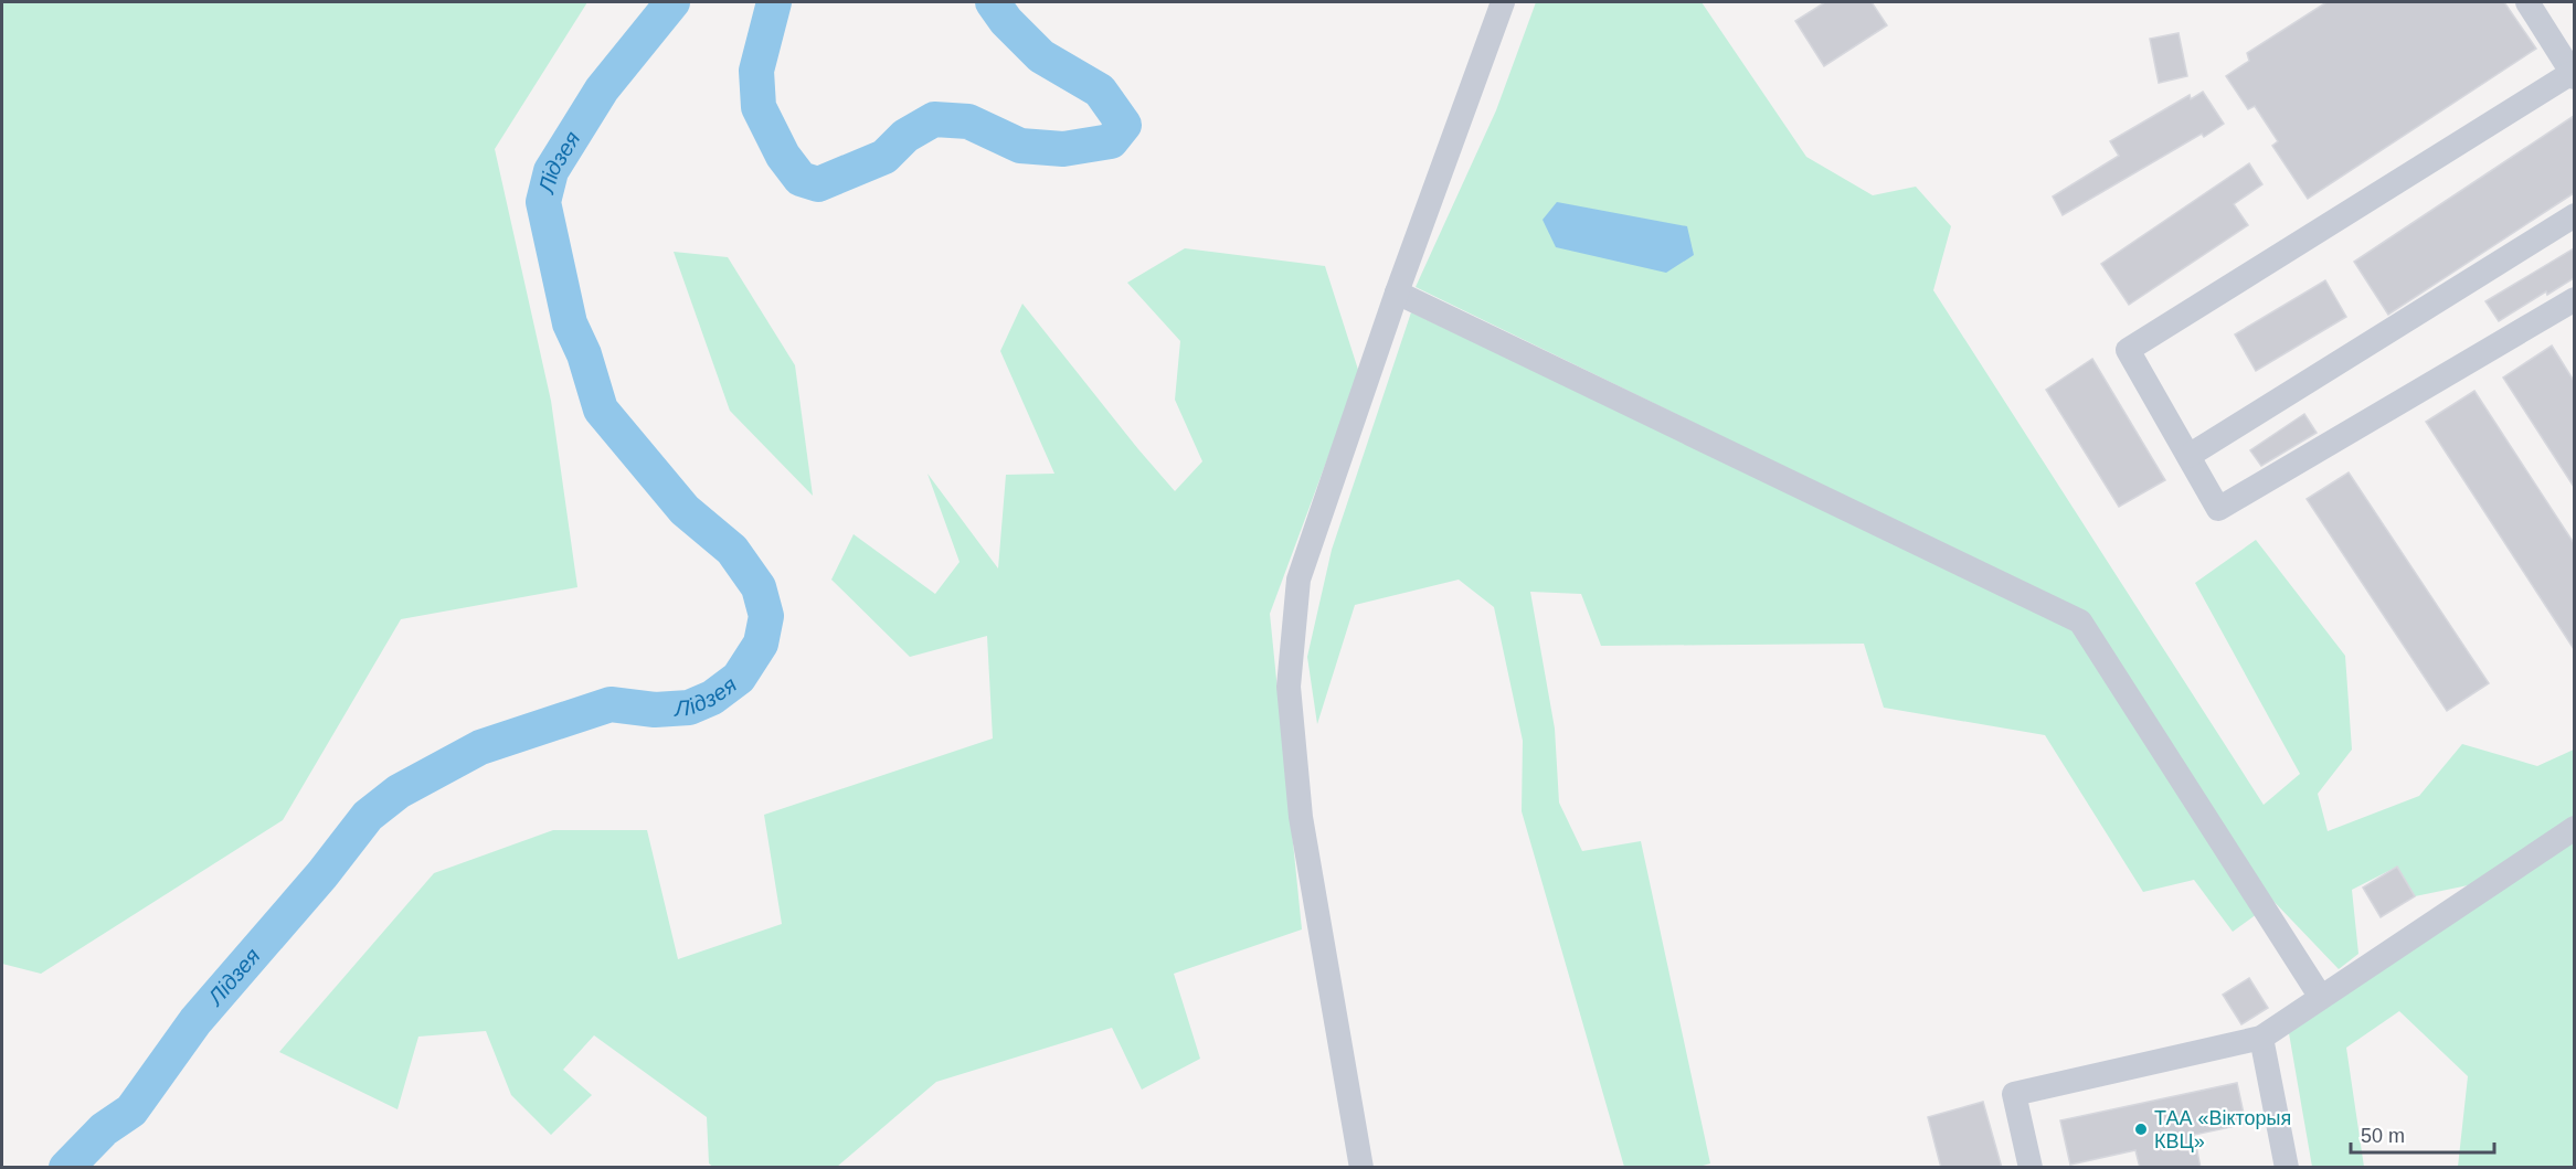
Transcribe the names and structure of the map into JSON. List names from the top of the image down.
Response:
{
  "water": ["Лідзея"],
  "places": ["ТАА «Вікторыя КВЦ»"],
  "scale_bar": "50 m"
}
